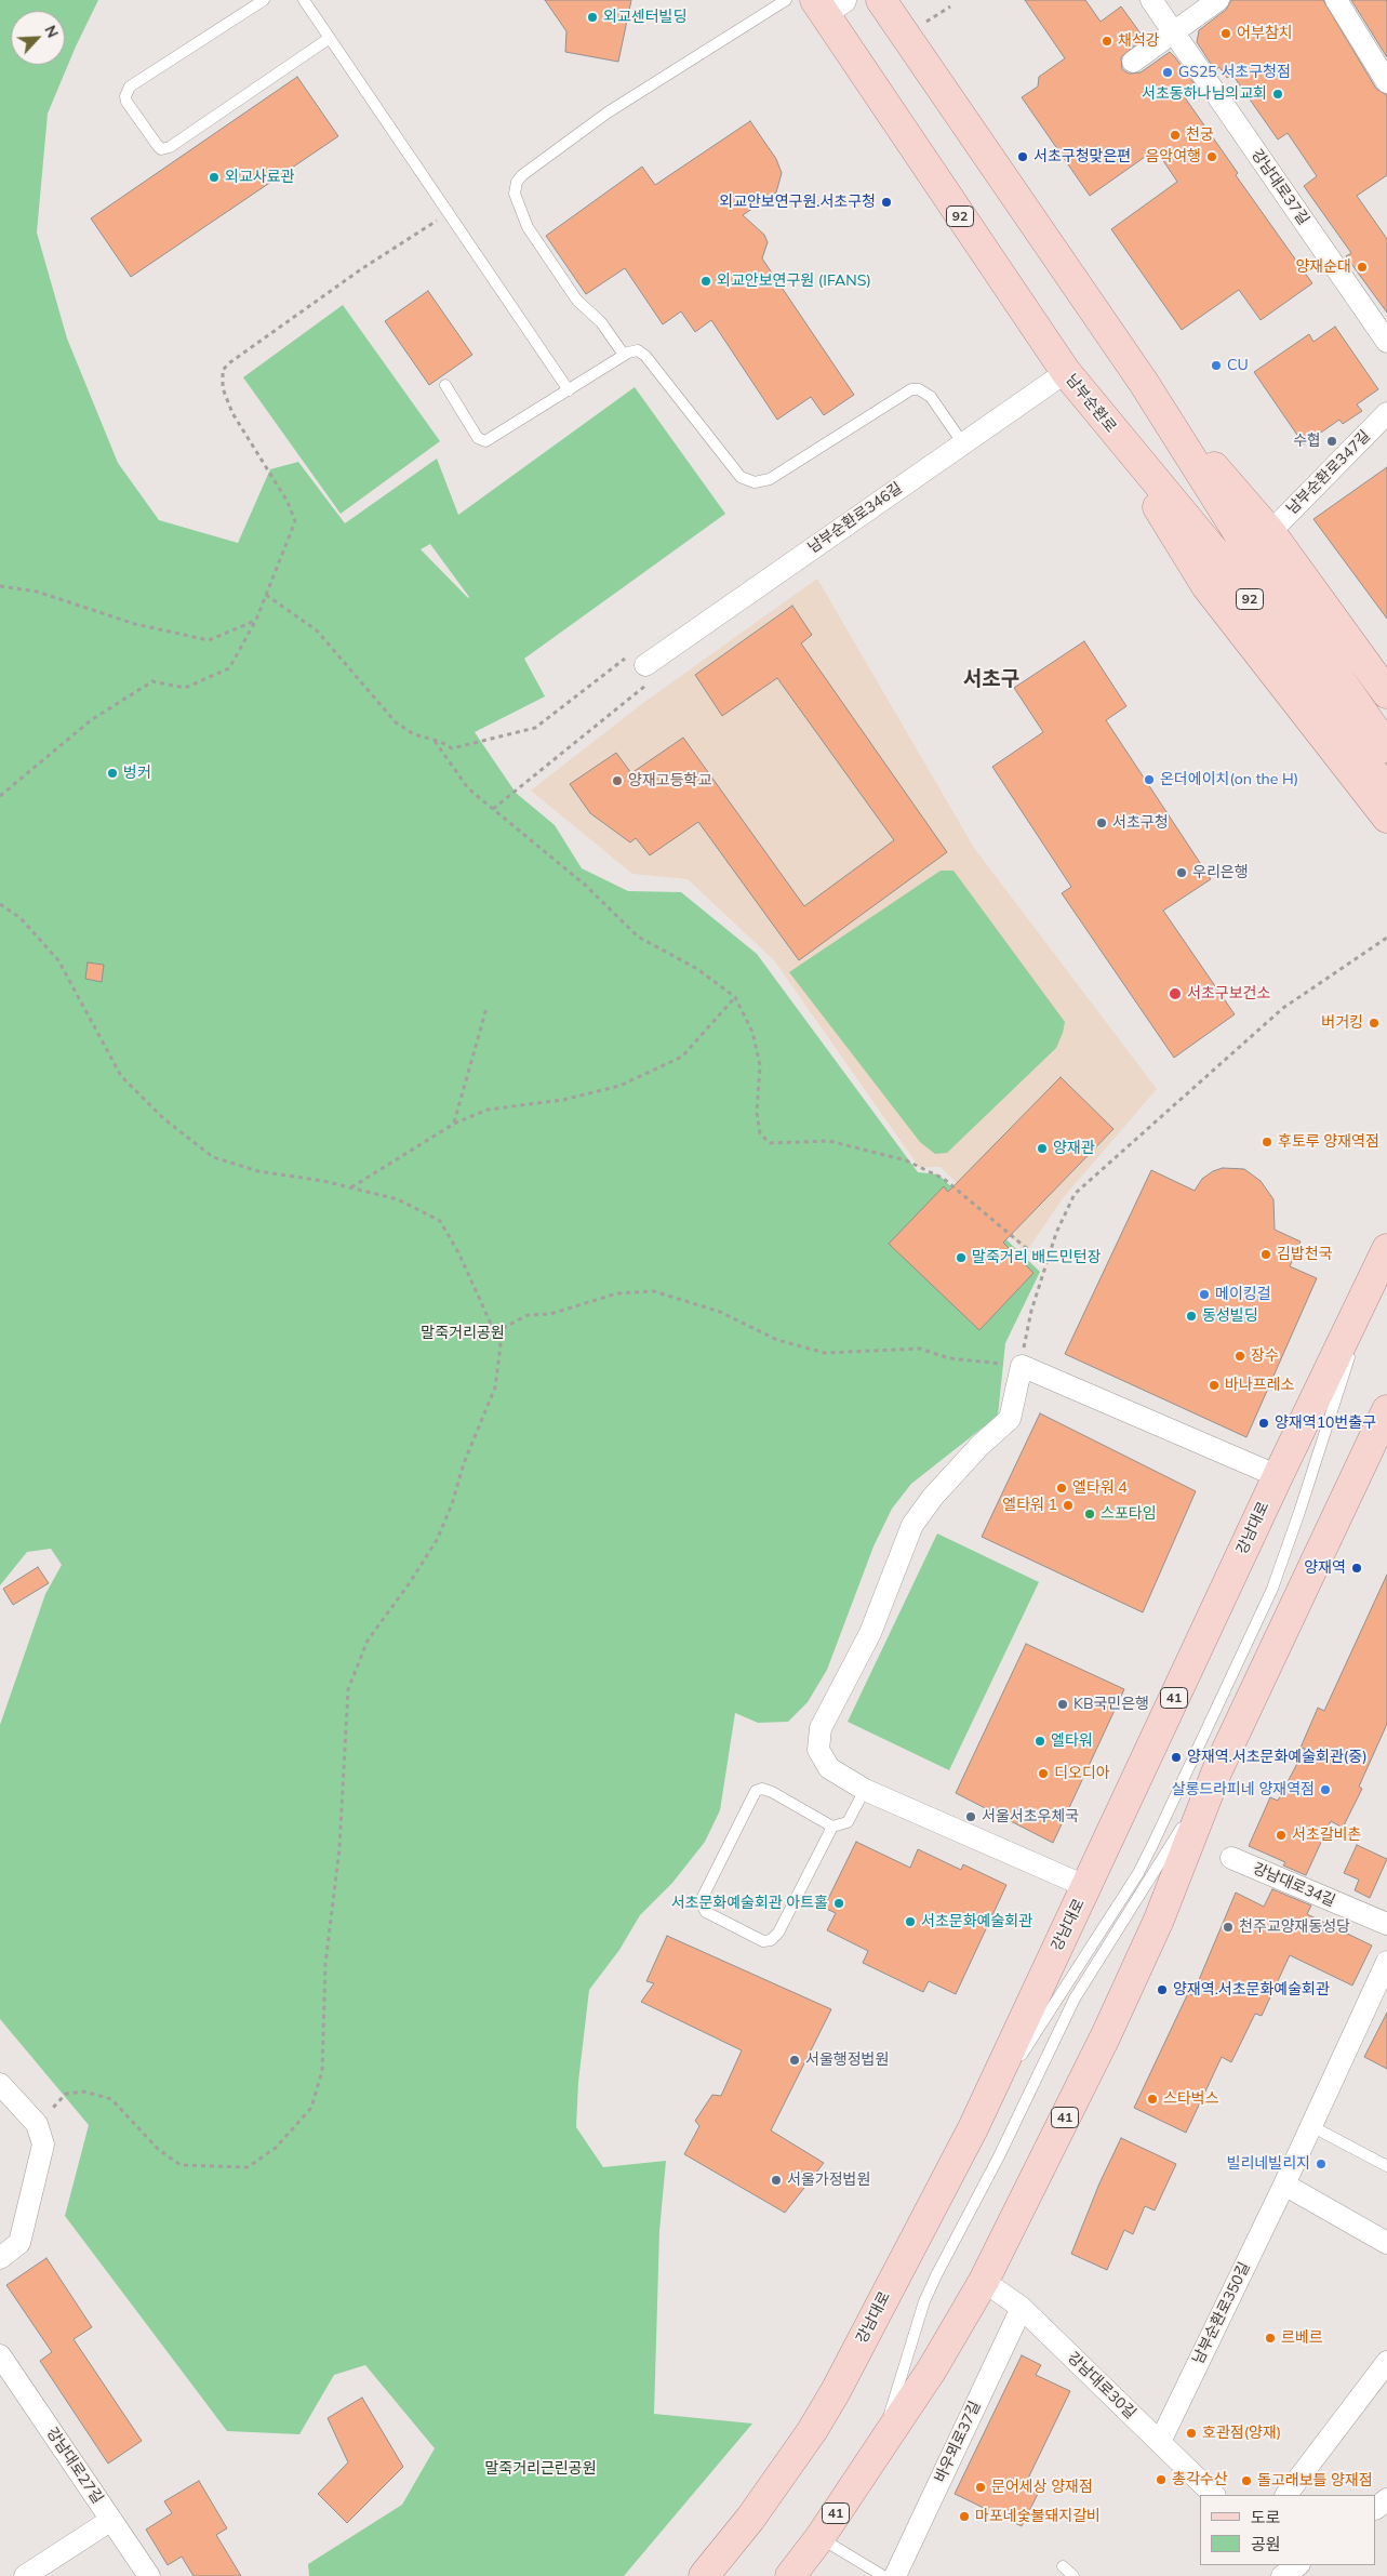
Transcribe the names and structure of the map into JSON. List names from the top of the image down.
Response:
{
  "streets": {
    "main road": [
      "92",
      "남부순환로",
      "강남대로",
      "41"
    ],
    "street": [
      "강남대로37길",
      "남부순환로347길",
      "남부순환로346길",
      "강남대로34길",
      "남부순환로350길",
      "강남대로30길",
      "바우뫼로37길",
      "강남대로27길"
    ]
  },
  "crossings": [
    ["남부순환로", "남부순환로346길"],
    ["41", "강남대로30길"],
    ["남부순환로350길", "강남대로30길"],
    ["강남대로30길", "바우뫼로37길"]
  ],
  "districts": ["서초구"],
  "parks": ["말죽거리공원", "말죽거리근린공원"],
  "places": [
    "외교센터빌딩",
    "어부참치",
    "채석강",
    "GS25 서초구청점",
    "서초동하나님의교회",
    "천궁",
    "서초구청맞은편",
    "음악여행",
    "외교사료관",
    "외교안보연구원.서초구청",
    "양재순대",
    "외교안보연구원 (IFANS)",
    "CU",
    "수협",
    "벙커",
    "온더에이치(on the H)",
    "양재고등학교",
    "서초구청",
    "우리은행",
    "서초구보건소",
    "버거킹",
    "후토루 양재역점",
    "양재관",
    "김밥천국",
    "말죽거리 배드민턴장",
    "메이킹걸",
    "동성빌딩",
    "장수",
    "바나프레소",
    "양재역10번출구",
    "엘타워 4",
    "엘타워 1",
    "스포타임",
    "양재역",
    "KB국민은행",
    "엘타워",
    "양재역.서초문화예술회관(중)",
    "디오디아",
    "살롱드라피네 양재역점",
    "서울서초우체국",
    "서초갈비촌",
    "서초문화예술회관 아트홀",
    "서초문화예술회관",
    "천주교양재동성당",
    "양재역.서초문화예술회관",
    "서울행정법원",
    "스타벅스",
    "빌리네빌리지",
    "서울가정법원",
    "르베르",
    "호관점(양재)",
    "총각수산",
    "돌고래보틀 양재점",
    "문어세상 양재점",
    "마포네숯불돼지갈비"
  ],
  "legend": ["도로", "공원"],
  "north": "top right"
}
